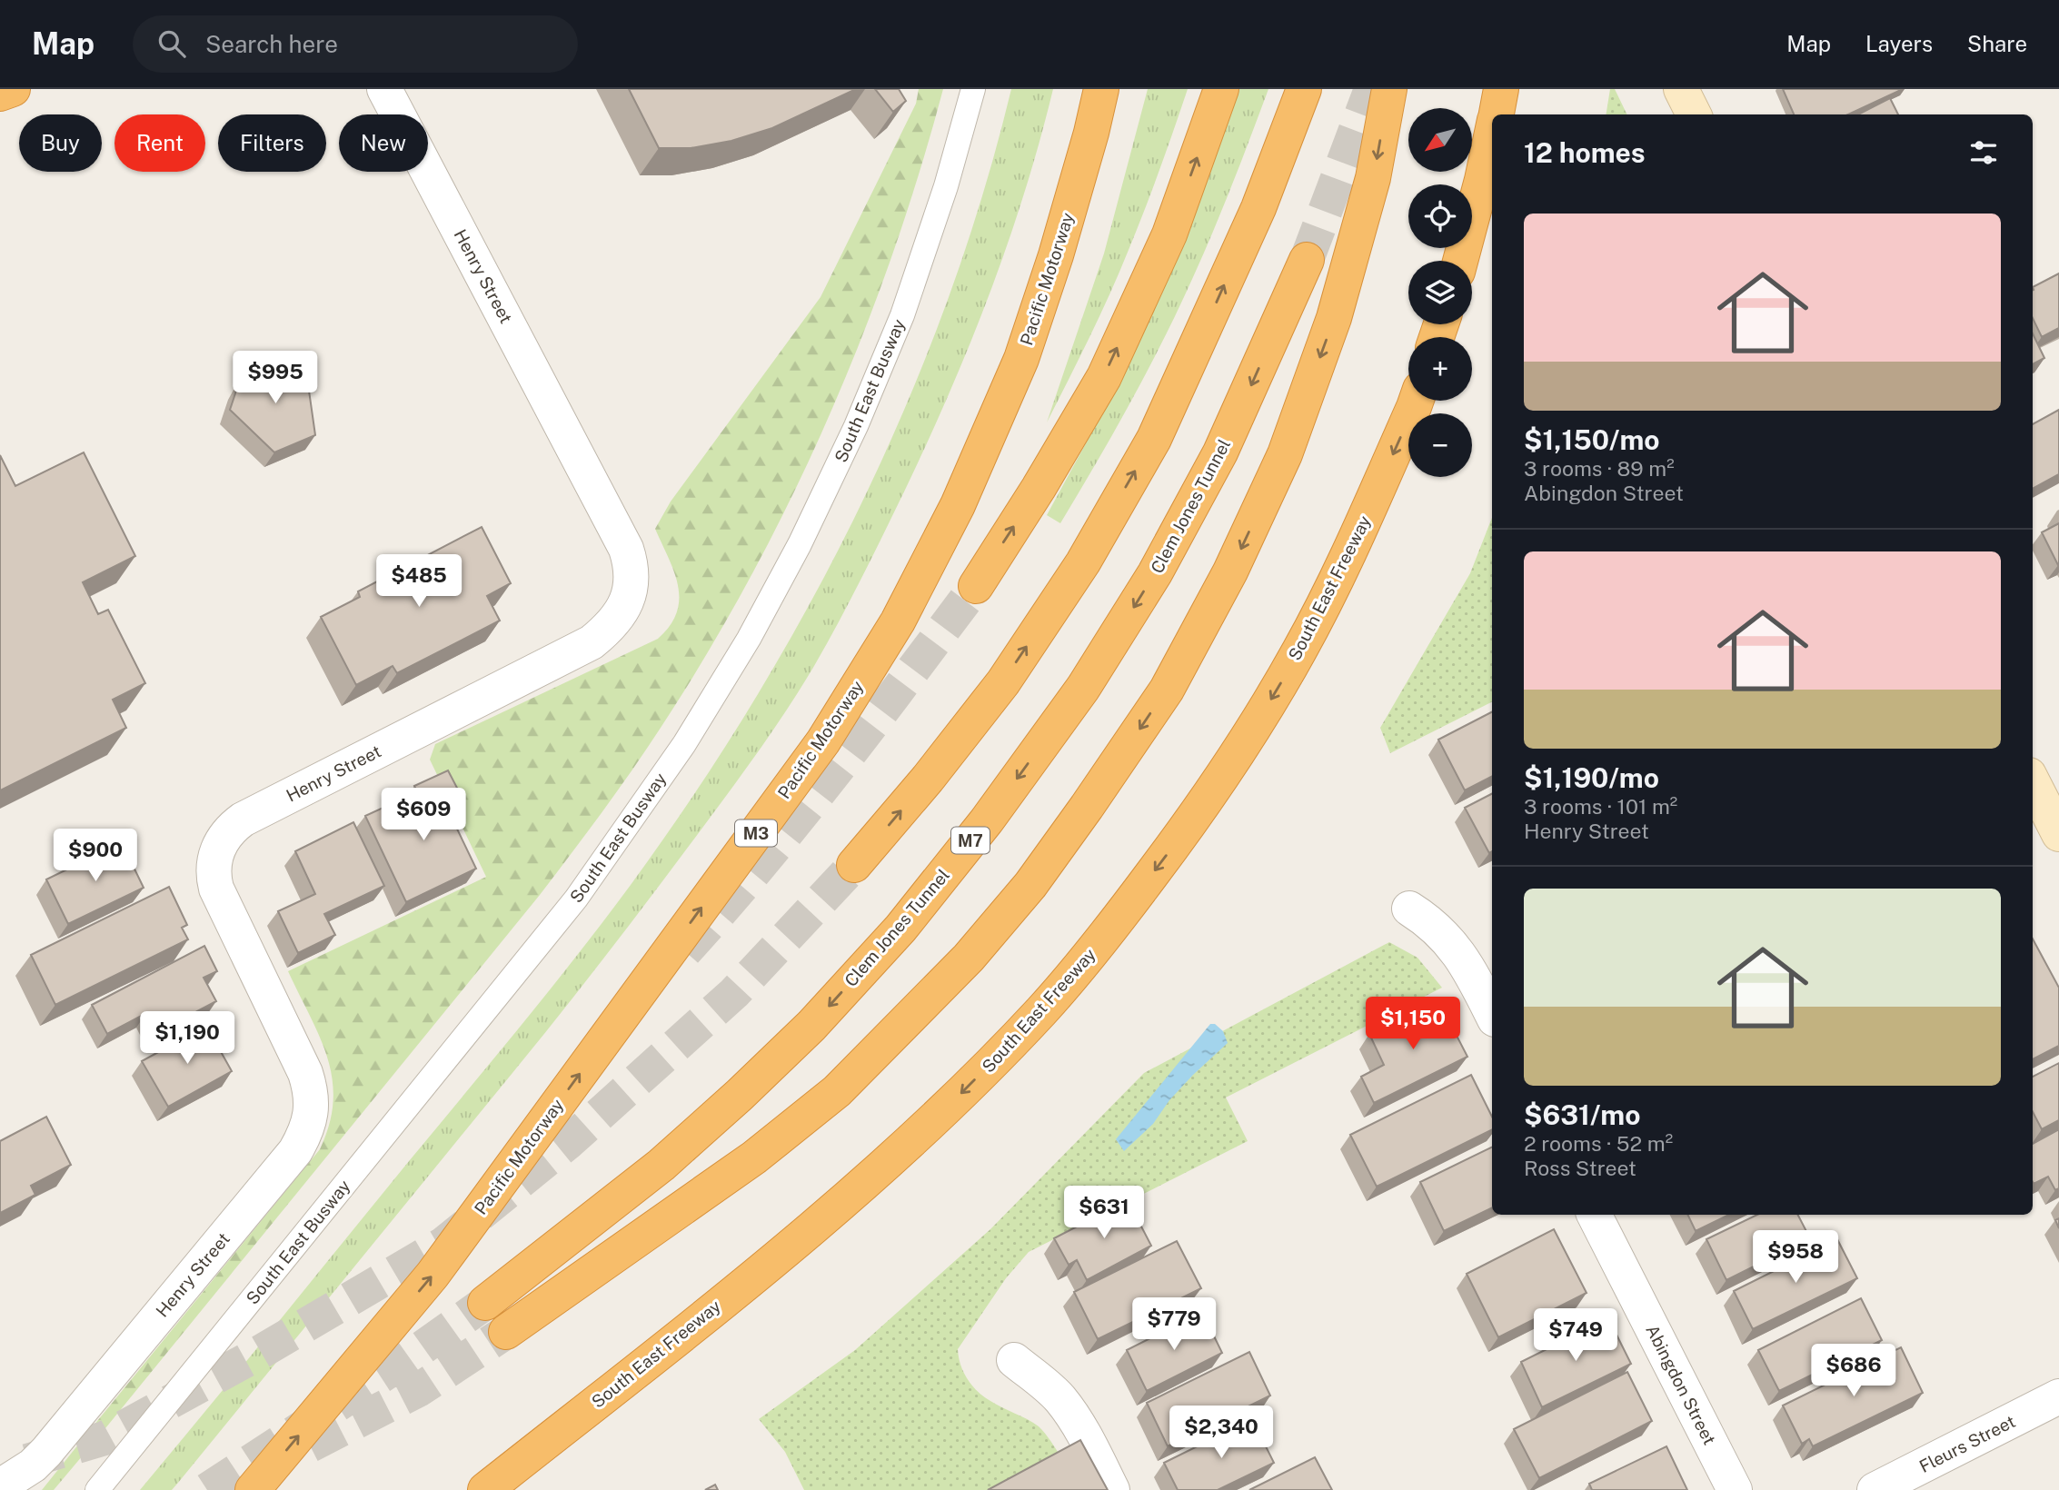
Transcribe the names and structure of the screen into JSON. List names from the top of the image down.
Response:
{
  "streets": {
    "highway": [
      "Pacific Motorway",
      "Clem Jones Tunnel",
      "South East Freeway",
      "M3",
      "M7"
    ],
    "street": ["Henry Street", "Abingdon Street", "Fleurs Street"],
    "lane": ["South East Busway"]
  },
  "north": "bottom left",
  "page": {
    "header": "Map",
    "search": "Search here",
    "nav": ["Map", "Layers", "Share"],
    "map_buttons": ["+", "−"],
    "chip": [
      "Buy",
      "Rent",
      "Filters",
      "New"
    ],
    "heading": "12 homes",
    "list": [
      {
        "name": "$1,150/mo",
        "note": "3 rooms · 89 m² · Abingdon Street"
      },
      {
        "name": "$1,190/mo",
        "note": "3 rooms · 101 m² · Henry Street"
      },
      {
        "name": "$631/mo",
        "note": "2 rooms · 52 m² · Ross Street"
      }
    ],
    "price": [
      "$995",
      "$485",
      "$609",
      "$900",
      "$1,150",
      "$1,190",
      "$631",
      "$958",
      "$779",
      "$749",
      "$686",
      "$2,340"
    ]
  }
}
